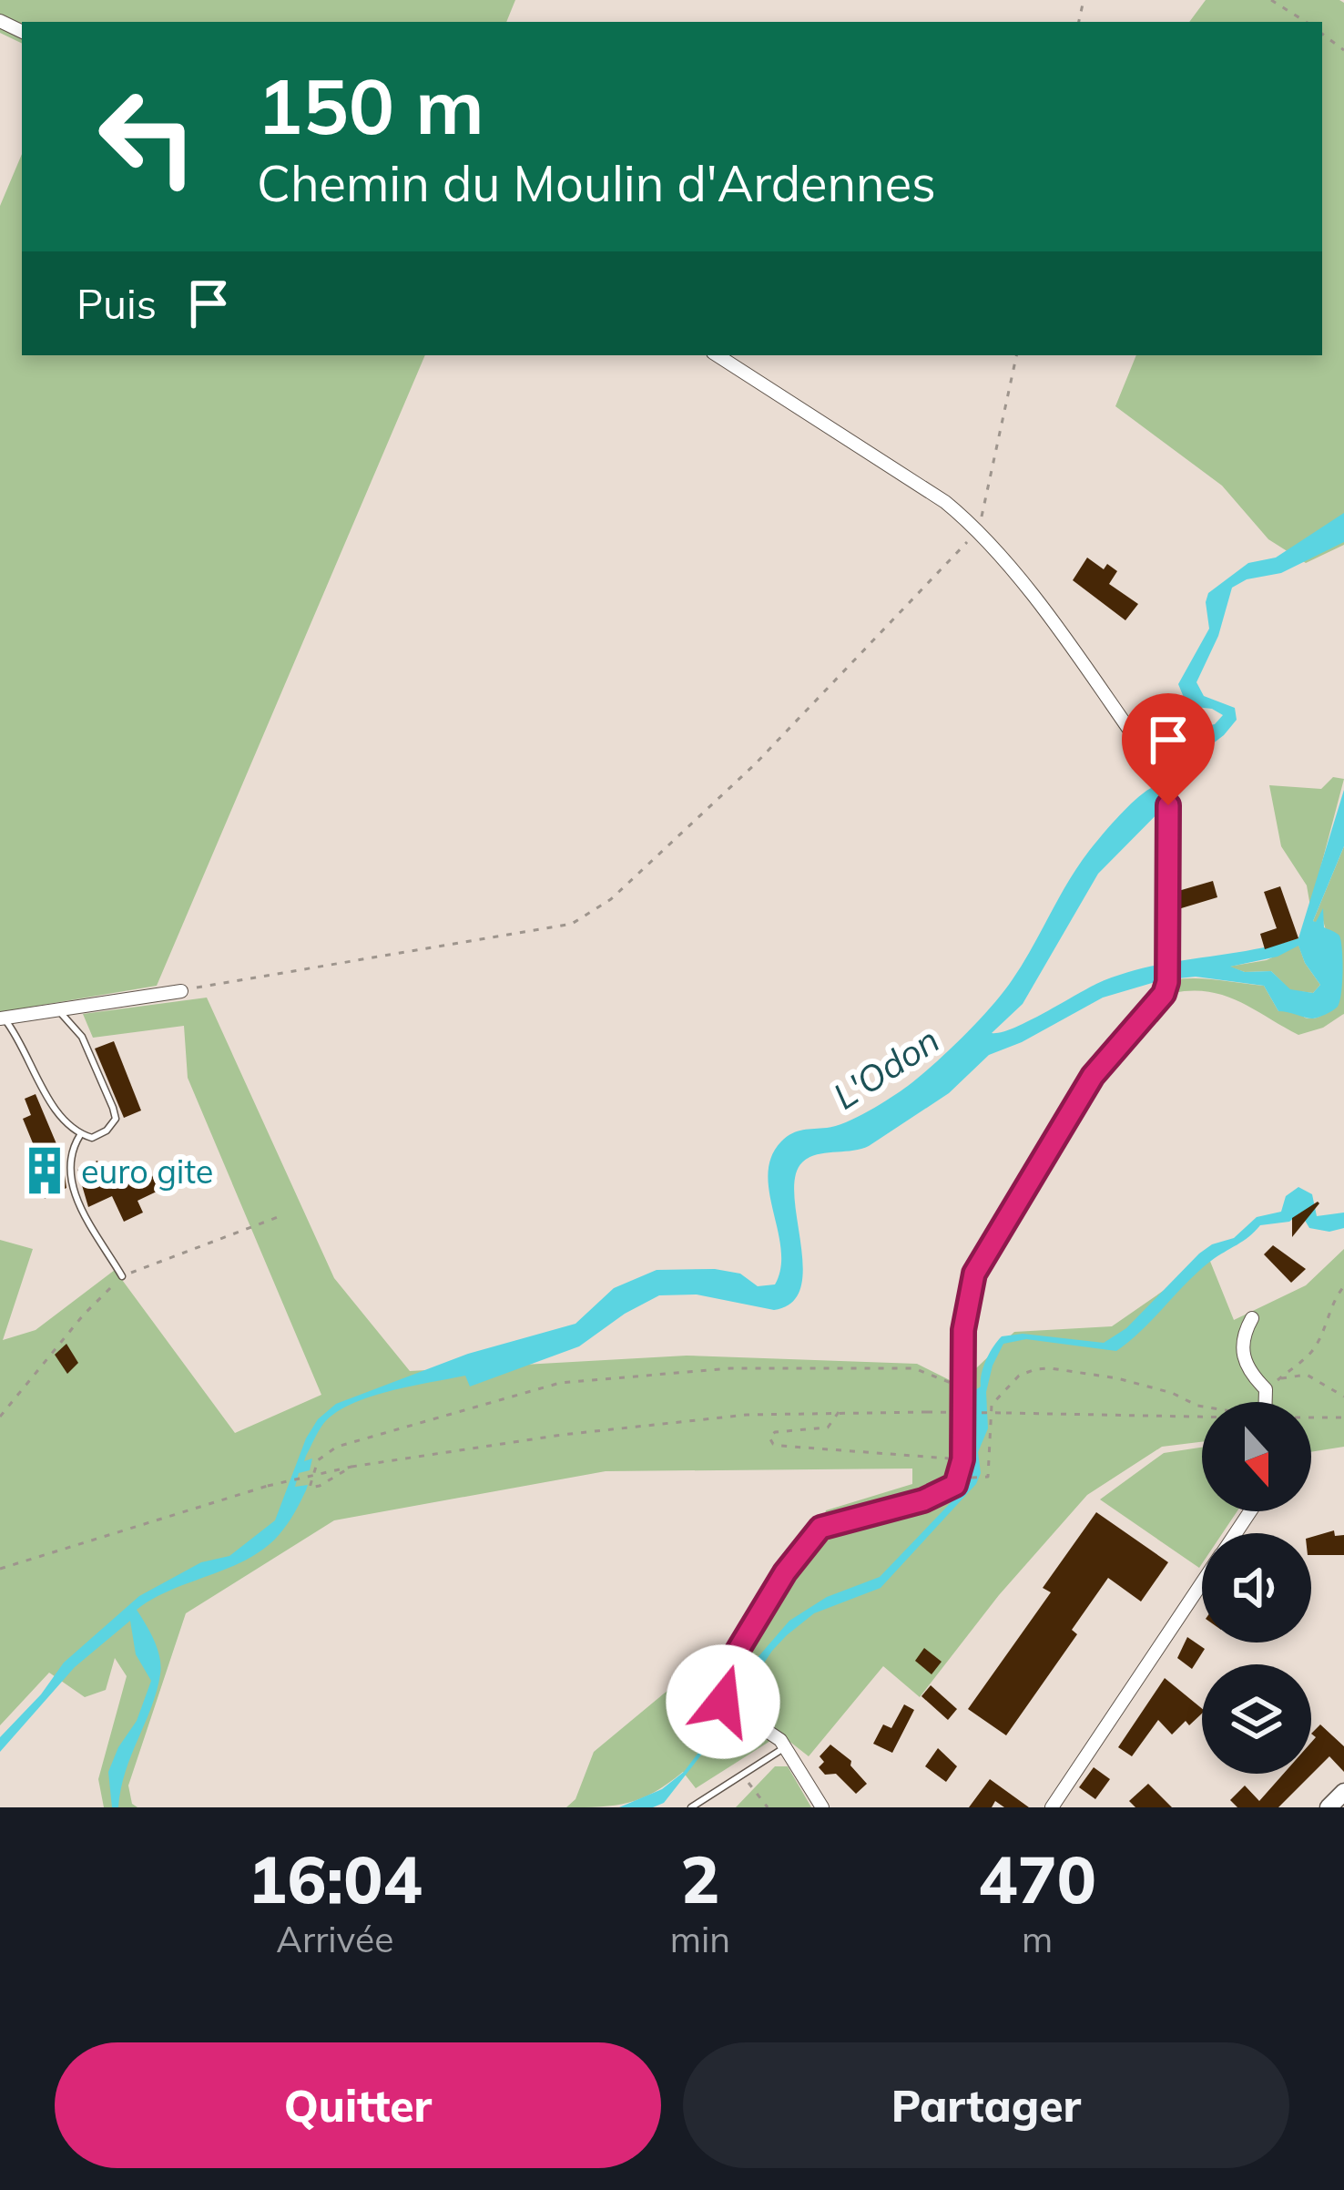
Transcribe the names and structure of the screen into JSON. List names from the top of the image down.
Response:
{
  "water": ["L'Odon"],
  "places": {
    "building": ["euro gite"]
  },
  "north": "bottom",
  "page": {
    "turn": ["150 m", "Chemin du Moulin d'Ardennes"],
    "then": "Puis",
    "eta": [
      "16:04",
      "Arrivée",
      "2",
      "min",
      "470",
      "m"
    ],
    "buttons": ["Quitter", "Partager"]
  }
}
